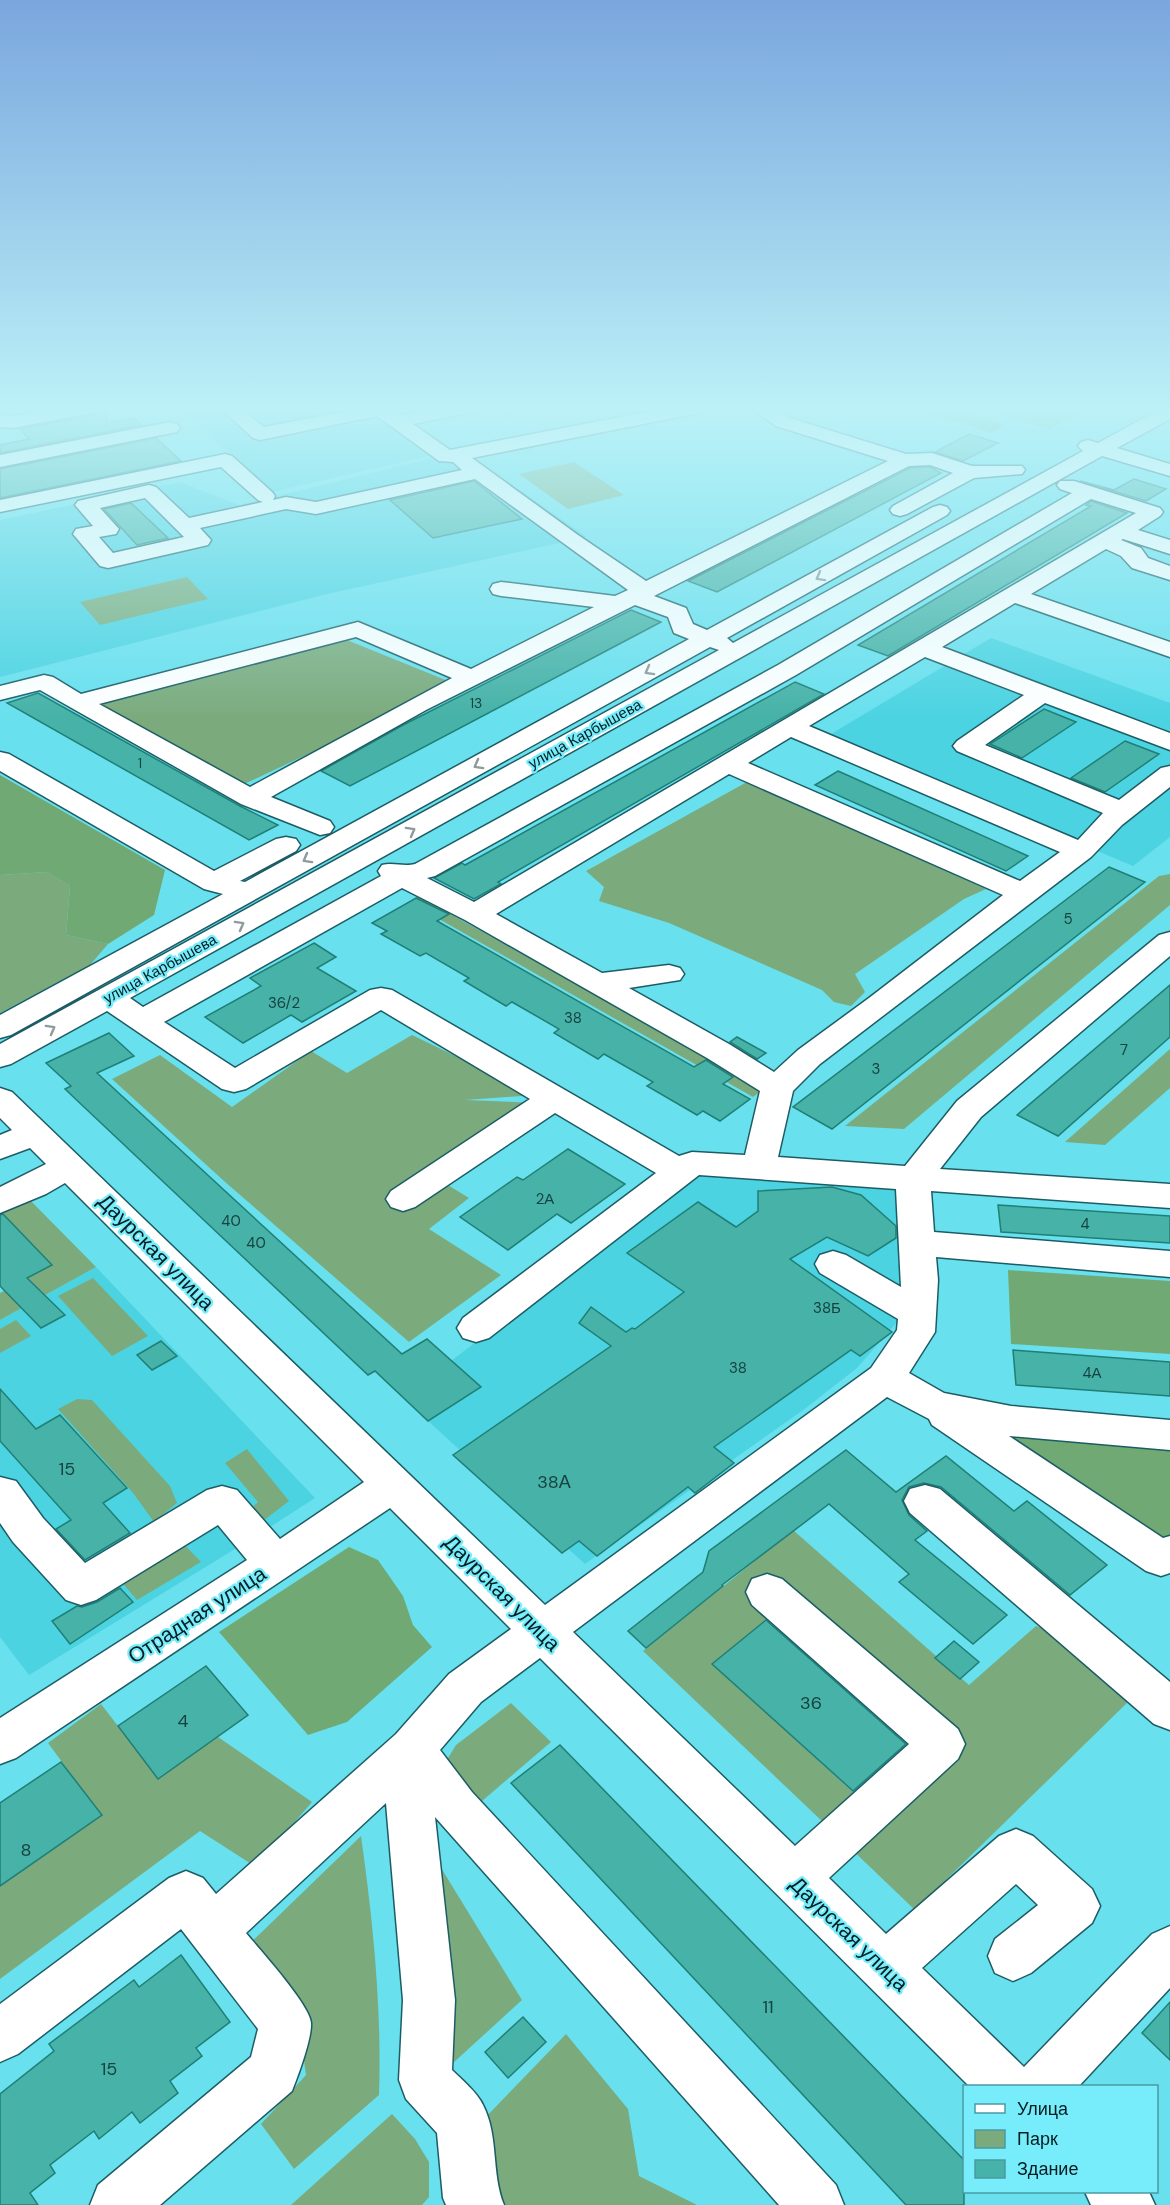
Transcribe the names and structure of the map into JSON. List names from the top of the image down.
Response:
{
  "streets": {
    "street": ["улица Карбышева", "Даурская улица", "Отрадная улица"]
  },
  "crossings": [
    ["Даурская улица", "Отрадная улица"]
  ],
  "house_numbers": [
    "13",
    "1",
    "5",
    "36/2",
    "38",
    "7",
    "3",
    "2А",
    "40",
    "4",
    "40",
    "38Б",
    "38",
    "4А",
    "15",
    "38А",
    "36",
    "4",
    "8",
    "11",
    "15"
  ],
  "legend": ["Улица", "Парк", "Здание"]
}
